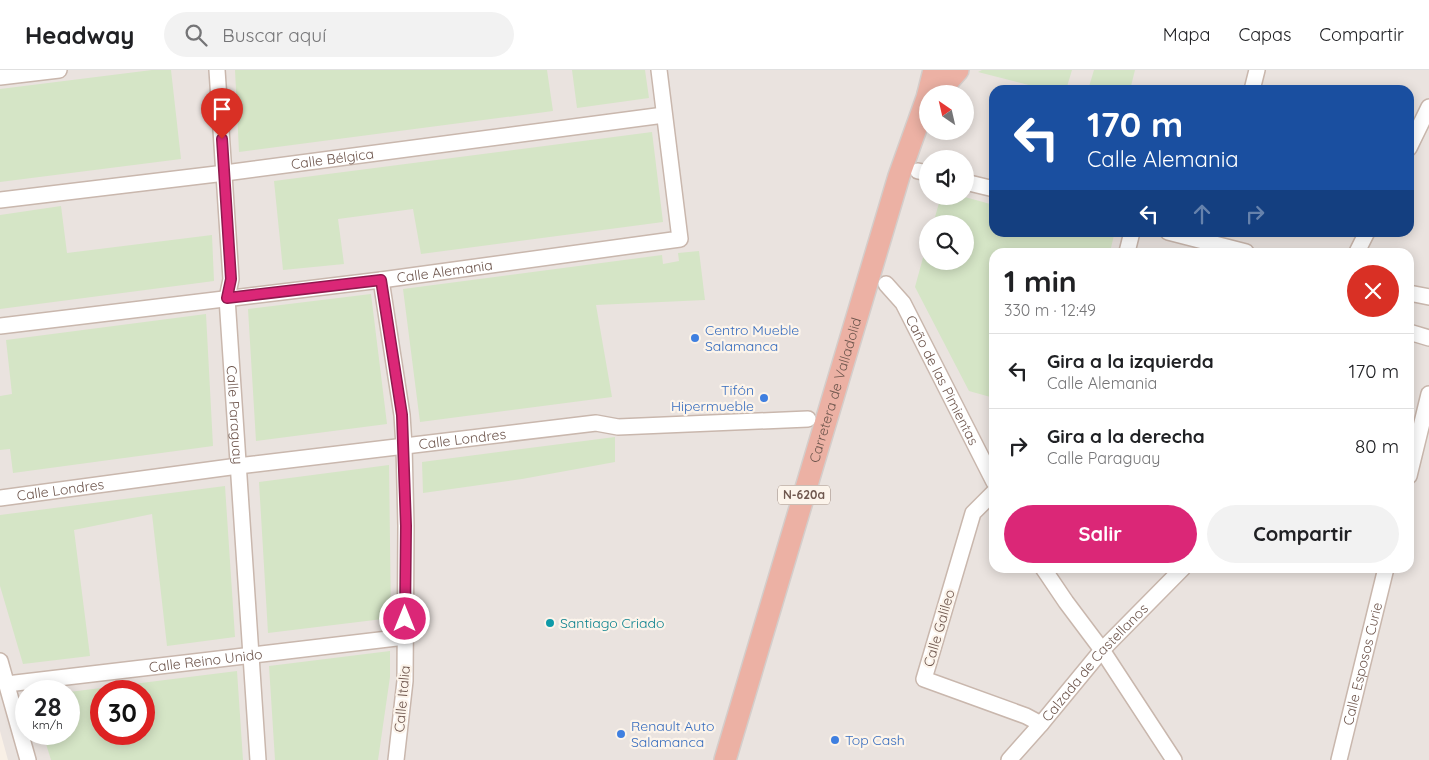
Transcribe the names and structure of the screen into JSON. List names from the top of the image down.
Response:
{
  "streets": {
    "highway": ["Carretera de Valladolid", "N-620a"],
    "street": [
      "Calle Bélgica",
      "Calle Alemania",
      "Caño de las Pimientas",
      "Calle Paraguay",
      "Calle Londres",
      "Calle Galileo",
      "Calle Reino Unido",
      "Calzada de Castellanos",
      "Calle Esposos Curie",
      "Calle Italia"
    ]
  },
  "crossings": [
    ["Calle Bélgica", "Calle Alemania"],
    ["Calle Bélgica", "Calle Paraguay"],
    ["Calle Alemania", "Calle Paraguay"],
    ["Calle Alemania", "Calle Italia"],
    ["Calle Paraguay", "Calle Londres"],
    ["Calle Paraguay", "Calle Reino Unido"],
    ["Calle Londres", "Calle Italia"],
    ["Calle Galileo", "Calzada de Castellanos"],
    ["Calle Reino Unido", "Calle Italia"]
  ],
  "places": [
    "Centro Mueble Salamanca",
    "Tifón Hipermueble",
    "Santiago Criado",
    "Renault Auto Salamanca",
    "Top Cash"
  ],
  "north": "top left",
  "page": {
    "header": "Headway",
    "search": "Buscar aquí",
    "nav": ["Mapa", "Capas", "Compartir"],
    "turn": ["170 m", "Calle Alemania"],
    "heading": ["1 min", "330 m · 12:49"],
    "list": [
      {
        "name": "Gira a la izquierda",
        "note": "Calle Alemania",
        "value": "170 m"
      },
      {
        "name": "Gira a la derecha",
        "note": "Calle Paraguay",
        "value": "80 m"
      }
    ],
    "buttons": ["Salir", "Compartir"],
    "speed": "28 km/h",
    "limit": "30"
  }
}
